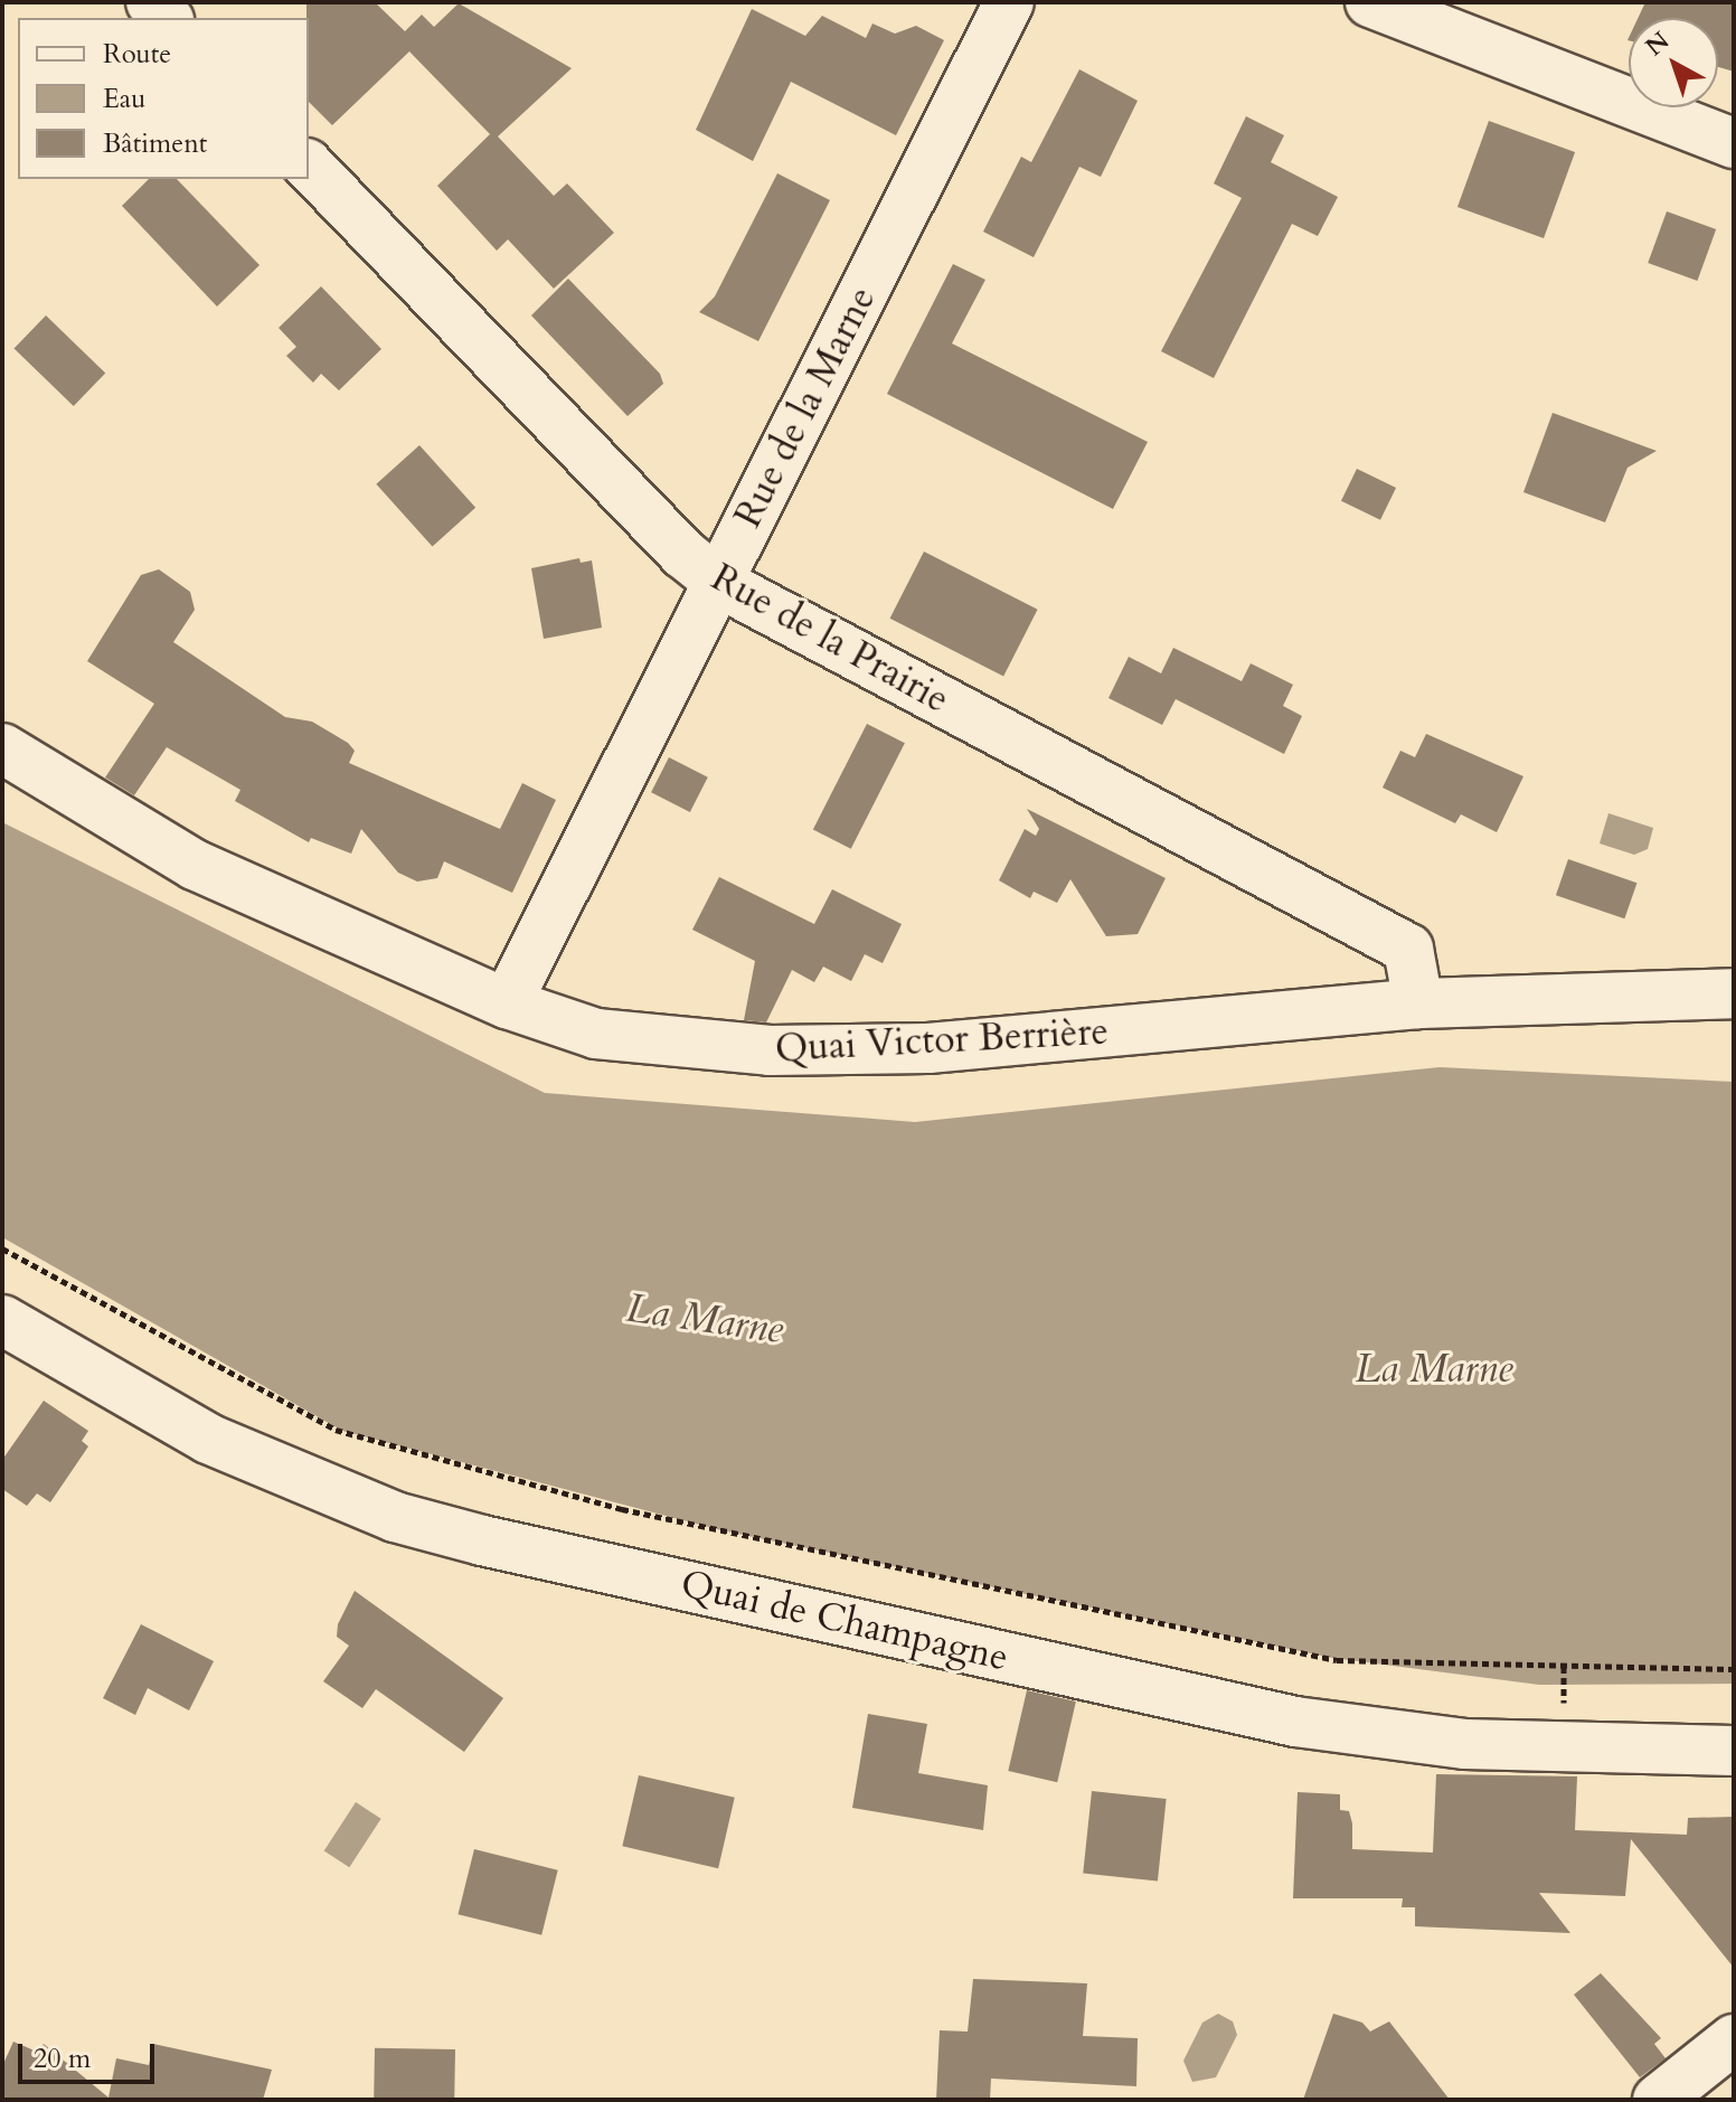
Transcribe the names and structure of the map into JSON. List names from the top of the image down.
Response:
{
  "streets": {
    "street": [
      "Rue de la Marne",
      "Rue de la Prairie",
      "Quai Victor Berrière",
      "Quai de Champagne"
    ]
  },
  "crossings": [
    ["Rue de la Marne", "Rue de la Prairie"],
    ["Rue de la Marne", "Quai Victor Berrière"],
    ["Rue de la Prairie", "Quai Victor Berrière"]
  ],
  "water": ["La Marne"],
  "legend": ["Route", "Eau", "Bâtiment"],
  "scale_bar": "20 m",
  "north": "top left"
}
